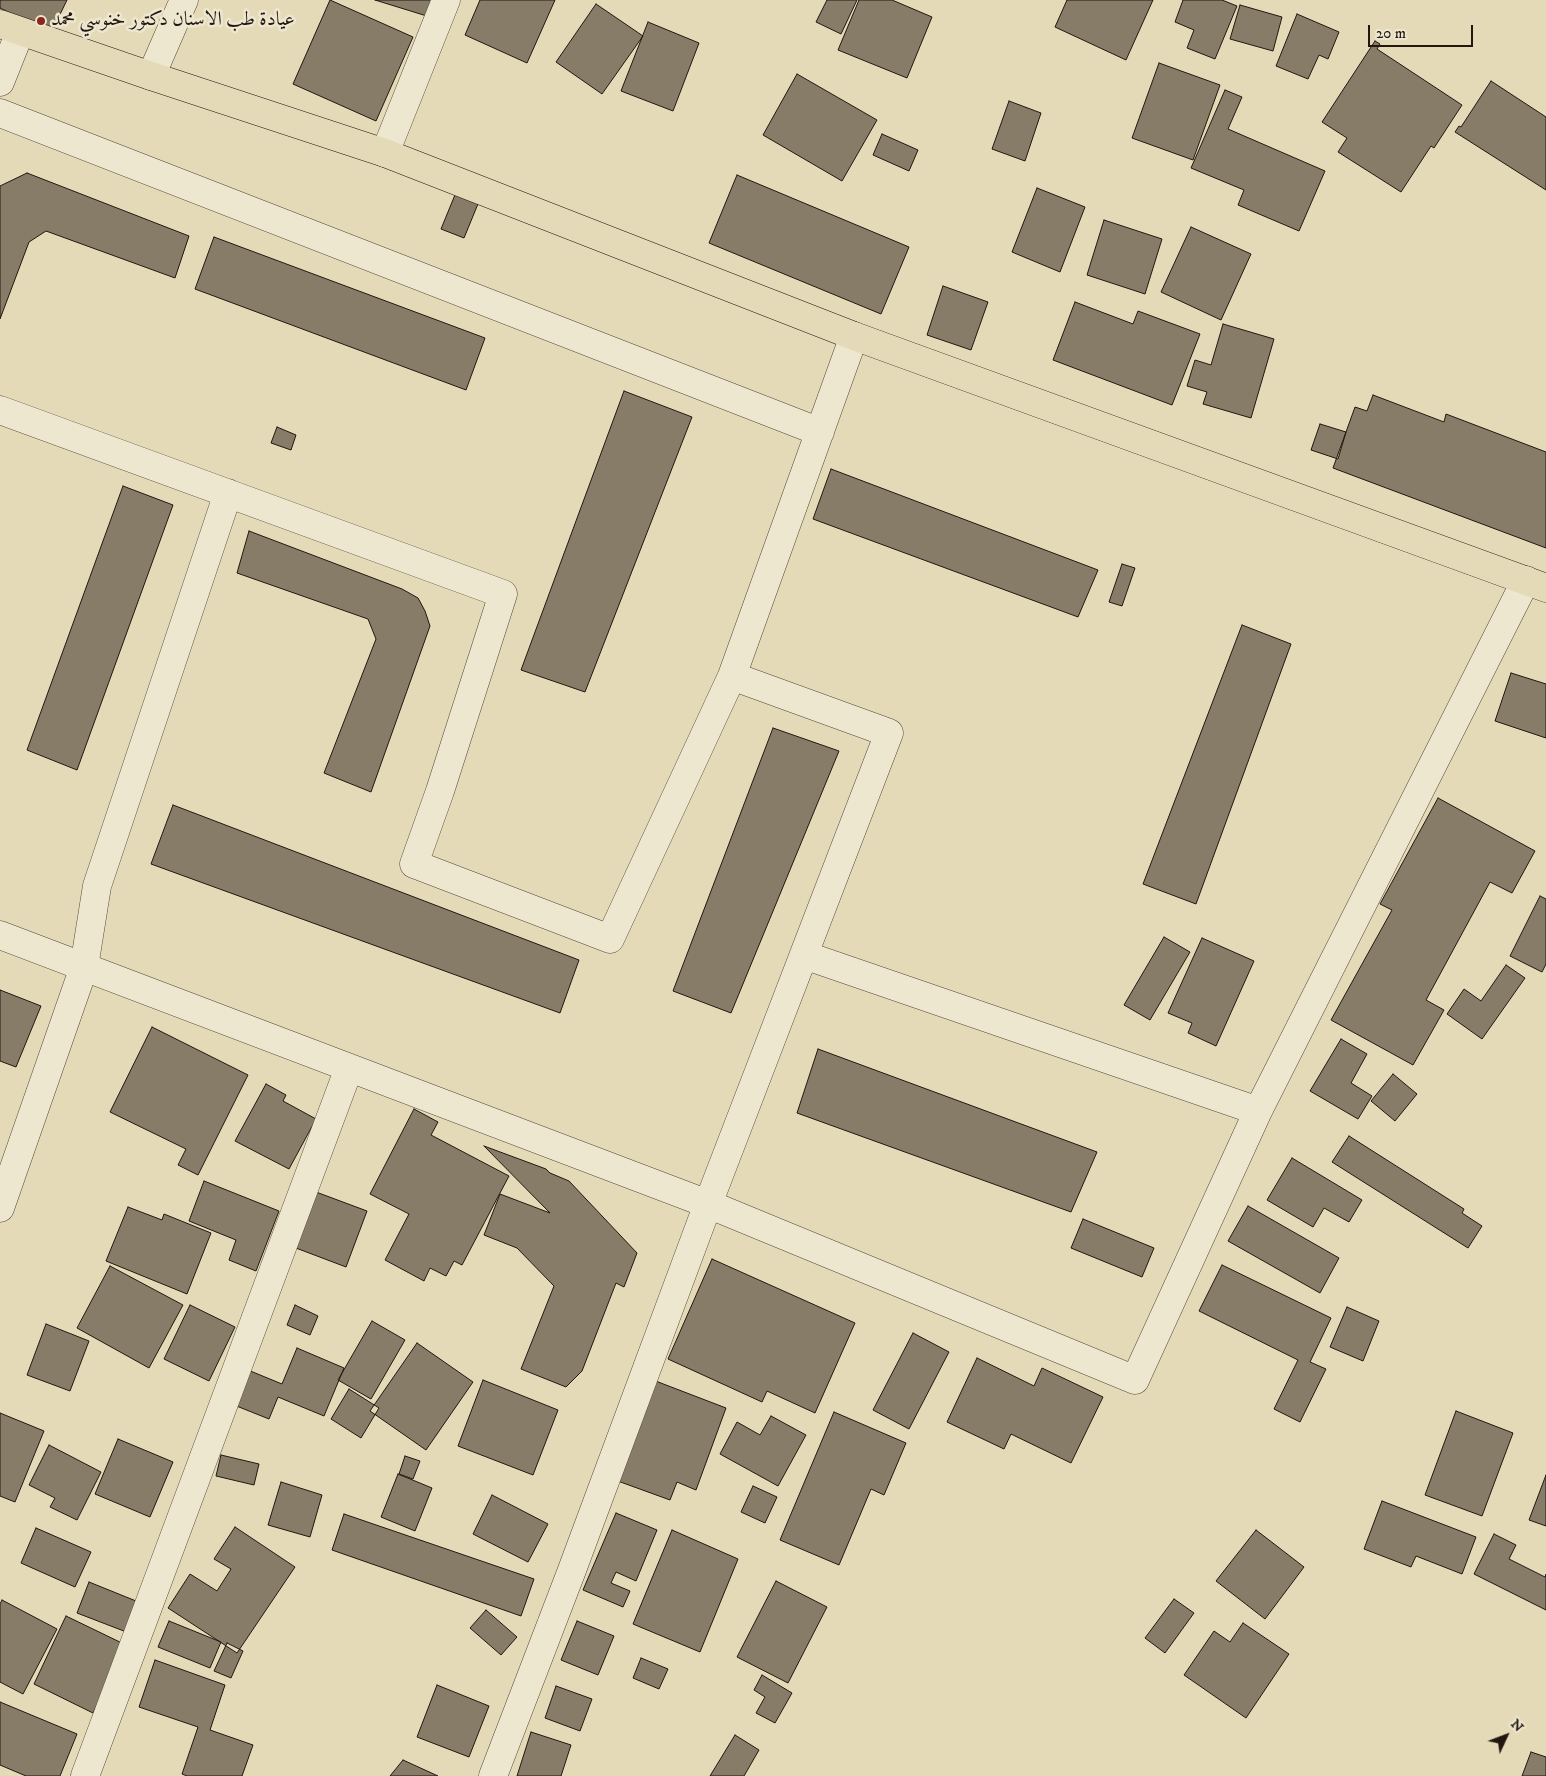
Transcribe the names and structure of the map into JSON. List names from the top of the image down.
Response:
{
  "places": ["عيادة طب الاسنان دكتور خنوسي محمد"],
  "scale_bar": "20 m",
  "north": "top right"
}
